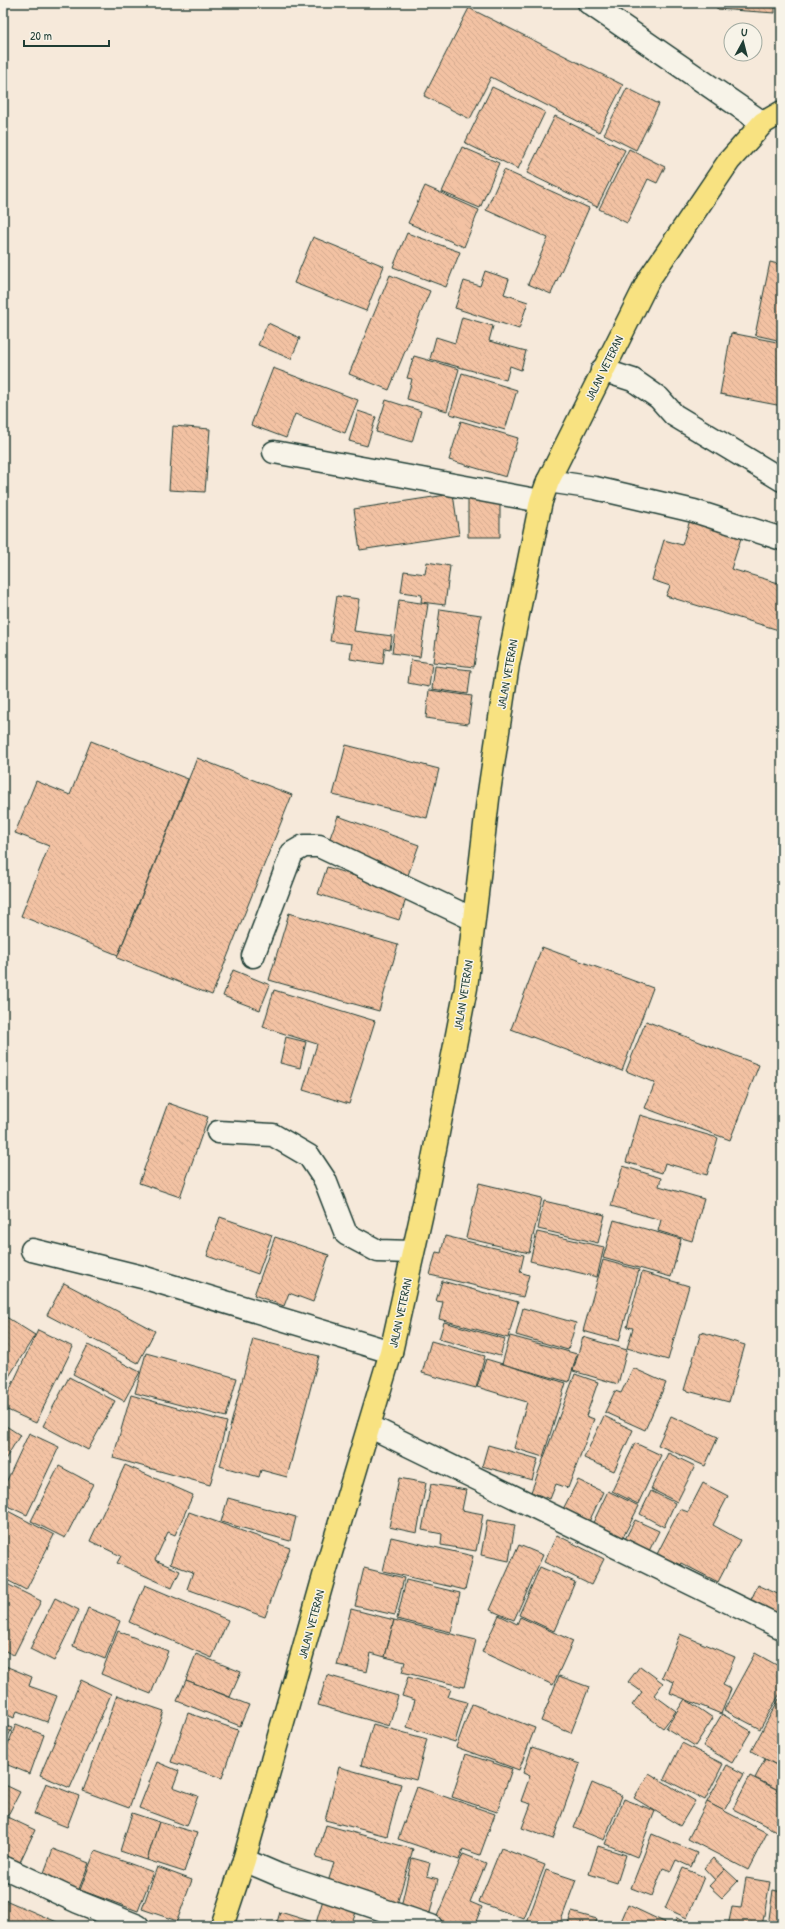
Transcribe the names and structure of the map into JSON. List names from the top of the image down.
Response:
{
  "streets": {
    "highway": ["JALAN VETERAN"]
  },
  "scale_bar": "20 m",
  "north": "top"
}
